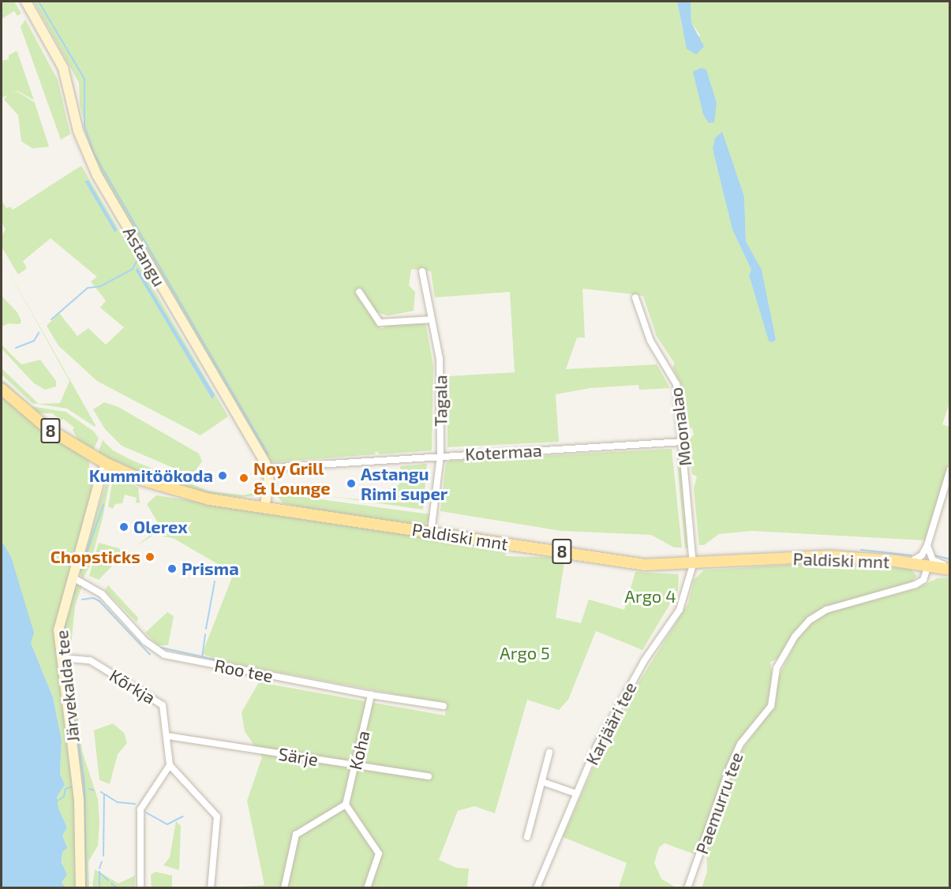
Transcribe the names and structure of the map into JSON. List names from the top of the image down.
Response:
{
  "streets": {
    "main road": ["8", "Paldiski mnt"],
    "street": [
      "Astangu",
      "Tagala",
      "Moonalao",
      "Kotermaa",
      "Roo tee",
      "Järvekalda tee",
      "Kõrkja",
      "Karjääri tee",
      "Koha",
      "Särje",
      "Paemurru tee"
    ]
  },
  "crossings": [
    ["Astangu", "Kotermaa"],
    ["Astangu", "Paldiski mnt"],
    ["Tagala", "Kotermaa"],
    ["Tagala", "Paldiski mnt"],
    ["Moonalao", "Kotermaa"],
    ["Moonalao", "Paldiski mnt"],
    ["Moonalao", "Karjääri tee"],
    ["Paldiski mnt", "Järvekalda tee"],
    ["Paldiski mnt", "Karjääri tee"],
    ["Paldiski mnt", "Paemurru tee"],
    ["Roo tee", "Järvekalda tee"],
    ["Roo tee", "Koha"],
    ["Järvekalda tee", "Kõrkja"],
    ["Kõrkja", "Särje"],
    ["Koha", "Särje"]
  ],
  "parks": ["Argo 4", "Argo 5"],
  "places": [
    "Kummitöökoda",
    "Noy Grill & Lounge",
    "Astangu Rimi super",
    "Olerex",
    "Chopsticks",
    "Prisma"
  ]
}
